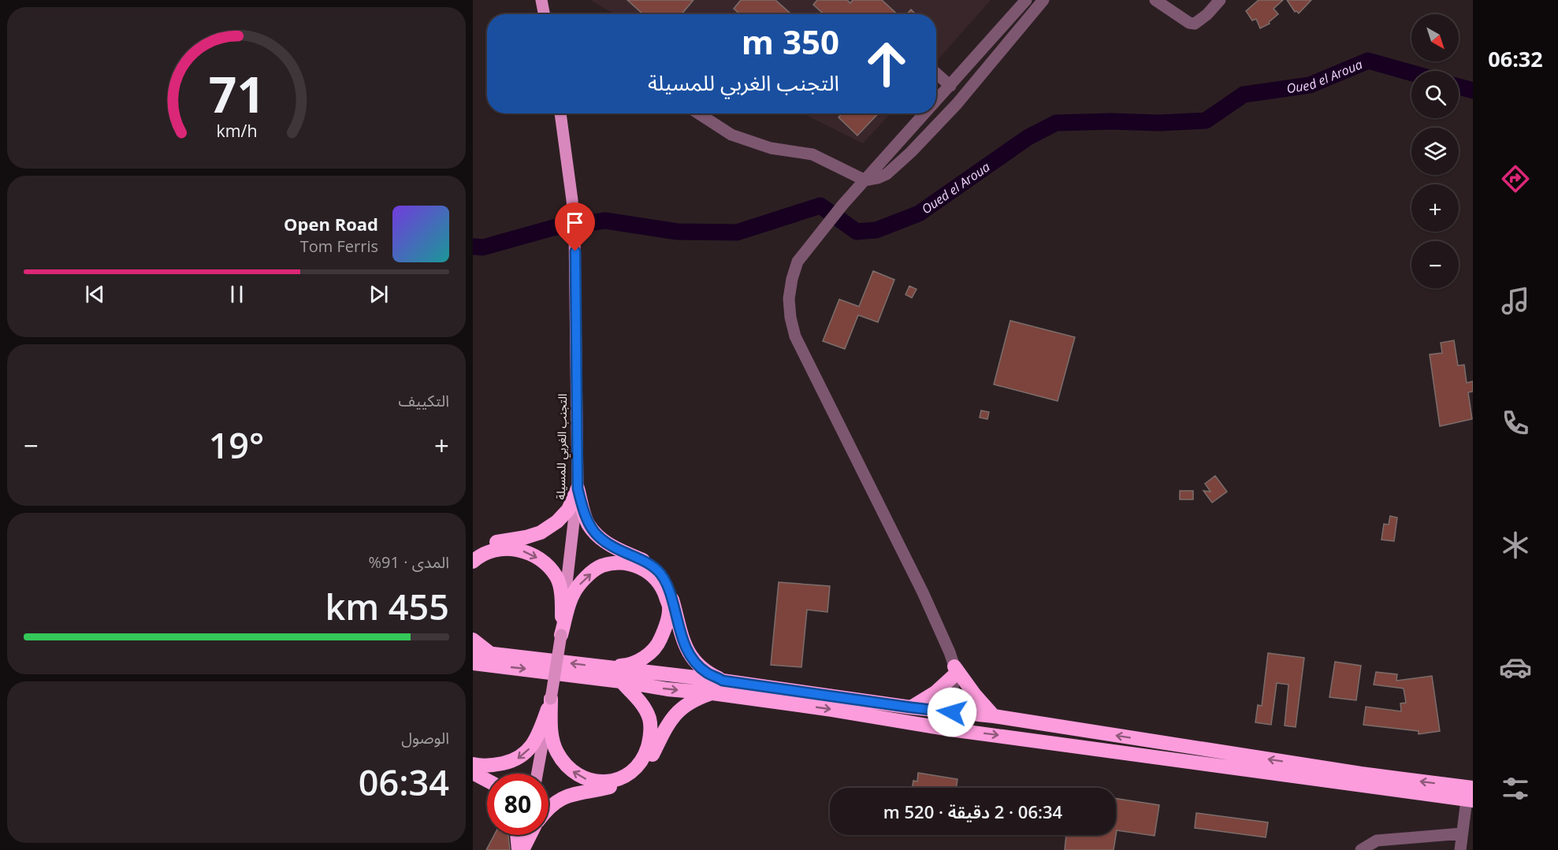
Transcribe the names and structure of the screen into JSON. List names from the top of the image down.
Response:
{
  "streets": {
    "main road": ["التجنب الغربي للمسيلة"]
  },
  "water": ["Oued el Aroua"],
  "north": "bottom right",
  "page": {
    "tabs": "06:32",
    "map_buttons": ["+", "−"],
    "turn": ["350 m", "التجنب الغربي للمسيلة"],
    "song": ["Open Road", "Tom Ferris"],
    "tile": [
      "التكييف",
      ["المدى · 91%", "455 km"],
      ["الوصول", "06:34"]
    ],
    "heat": ["−", "19°", "+"],
    "limit": "80",
    "trip": "06:34 · 2 دقيقة · 520 m",
    "gauge": ["71", "km/h"]
  }
}
